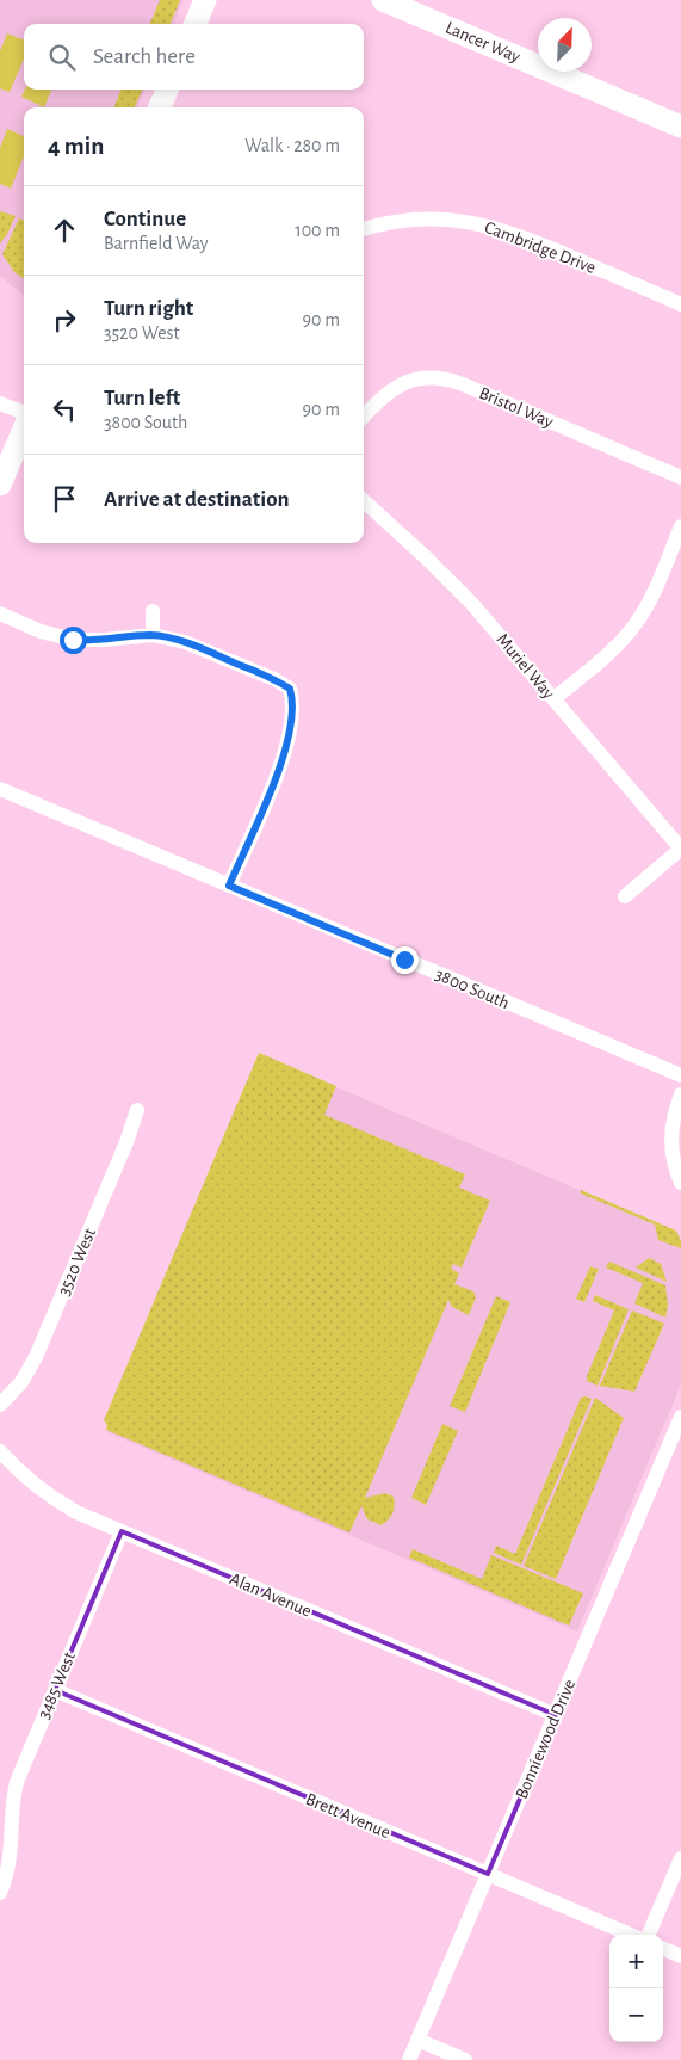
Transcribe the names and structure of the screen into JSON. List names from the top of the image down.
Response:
{
  "streets": {
    "street": [
      "Lancer Way",
      "Cambridge Drive",
      "Bristol Way",
      "Muriel Way",
      "3800 South",
      "3520 West",
      "Alan Avenue",
      "3485 West",
      "Bonniewood Drive",
      "Brett Avenue"
    ]
  },
  "crossings": [
    ["Alan Avenue", "3485 West"],
    ["Alan Avenue", "Bonniewood Drive"],
    ["3485 West", "Brett Avenue"],
    ["Bonniewood Drive", "Brett Avenue"]
  ],
  "north": "top right",
  "page": {
    "search": "Search here",
    "heading": ["4 min", "Walk · 280 m"],
    "list": [
      ["Continue", "Barnfield Way", "100 m"],
      ["Turn right", "3520 West", "90 m"],
      ["Turn left", "3800 South", "90 m"],
      "Arrive at destination"
    ],
    "map_buttons": ["+", "−"]
  }
}
